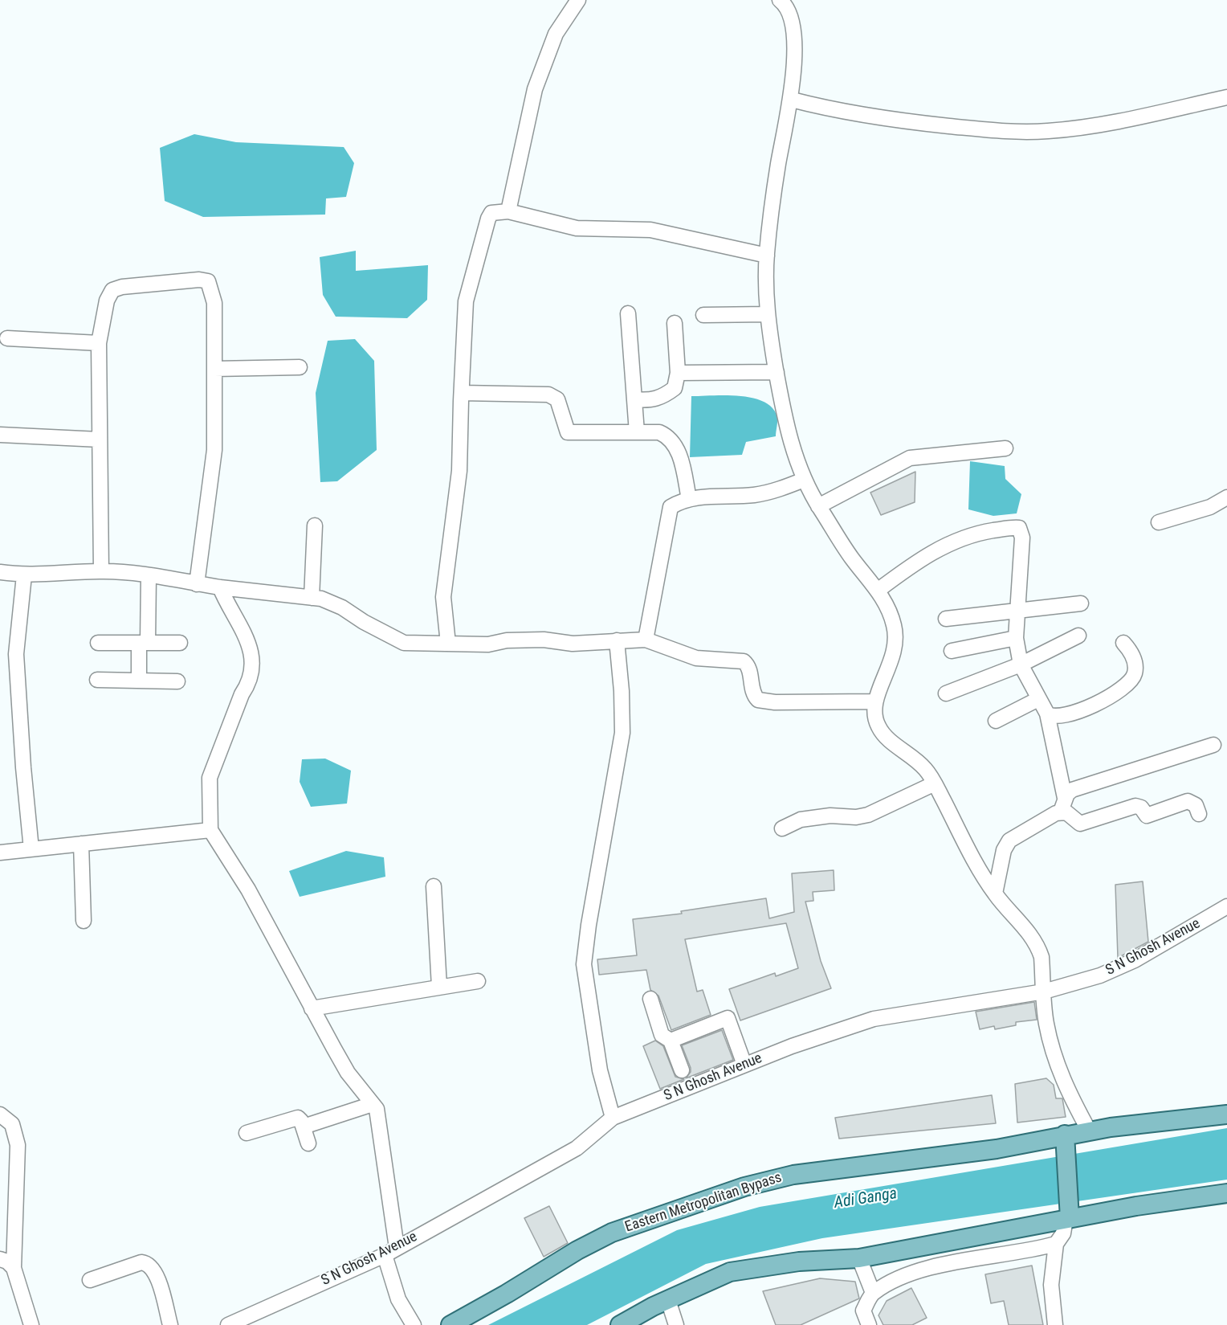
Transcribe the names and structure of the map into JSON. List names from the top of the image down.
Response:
{
  "streets": {
    "main road": ["Eastern Metropolitan Bypass"],
    "street": ["S N Ghosh Avenue"]
  },
  "water": ["Adi Ganga"]
}
